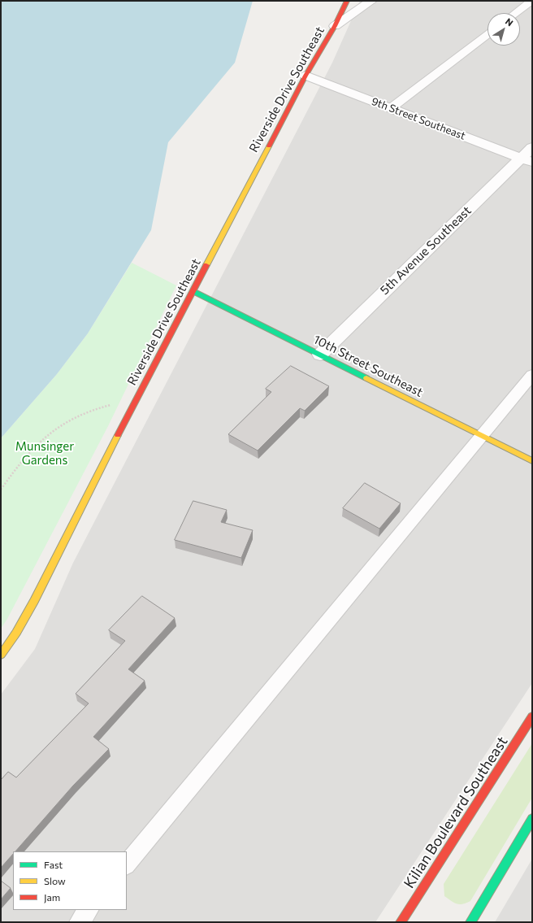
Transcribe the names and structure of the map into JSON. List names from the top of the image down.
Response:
{
  "streets": {
    "street": [
      "Riverside Drive Southeast",
      "9th Street Southeast",
      "5th Avenue Southeast",
      "10th Street Southeast",
      "Kilian Boulevard Southeast"
    ]
  },
  "crossings": [
    ["Riverside Drive Southeast", "9th Street Southeast"],
    ["Riverside Drive Southeast", "10th Street Southeast"],
    ["9th Street Southeast", "5th Avenue Southeast"],
    ["5th Avenue Southeast", "10th Street Southeast"]
  ],
  "parks": ["Munsinger Gardens"],
  "legend": ["Fast", "Slow", "Jam"],
  "north": "top right"
}
